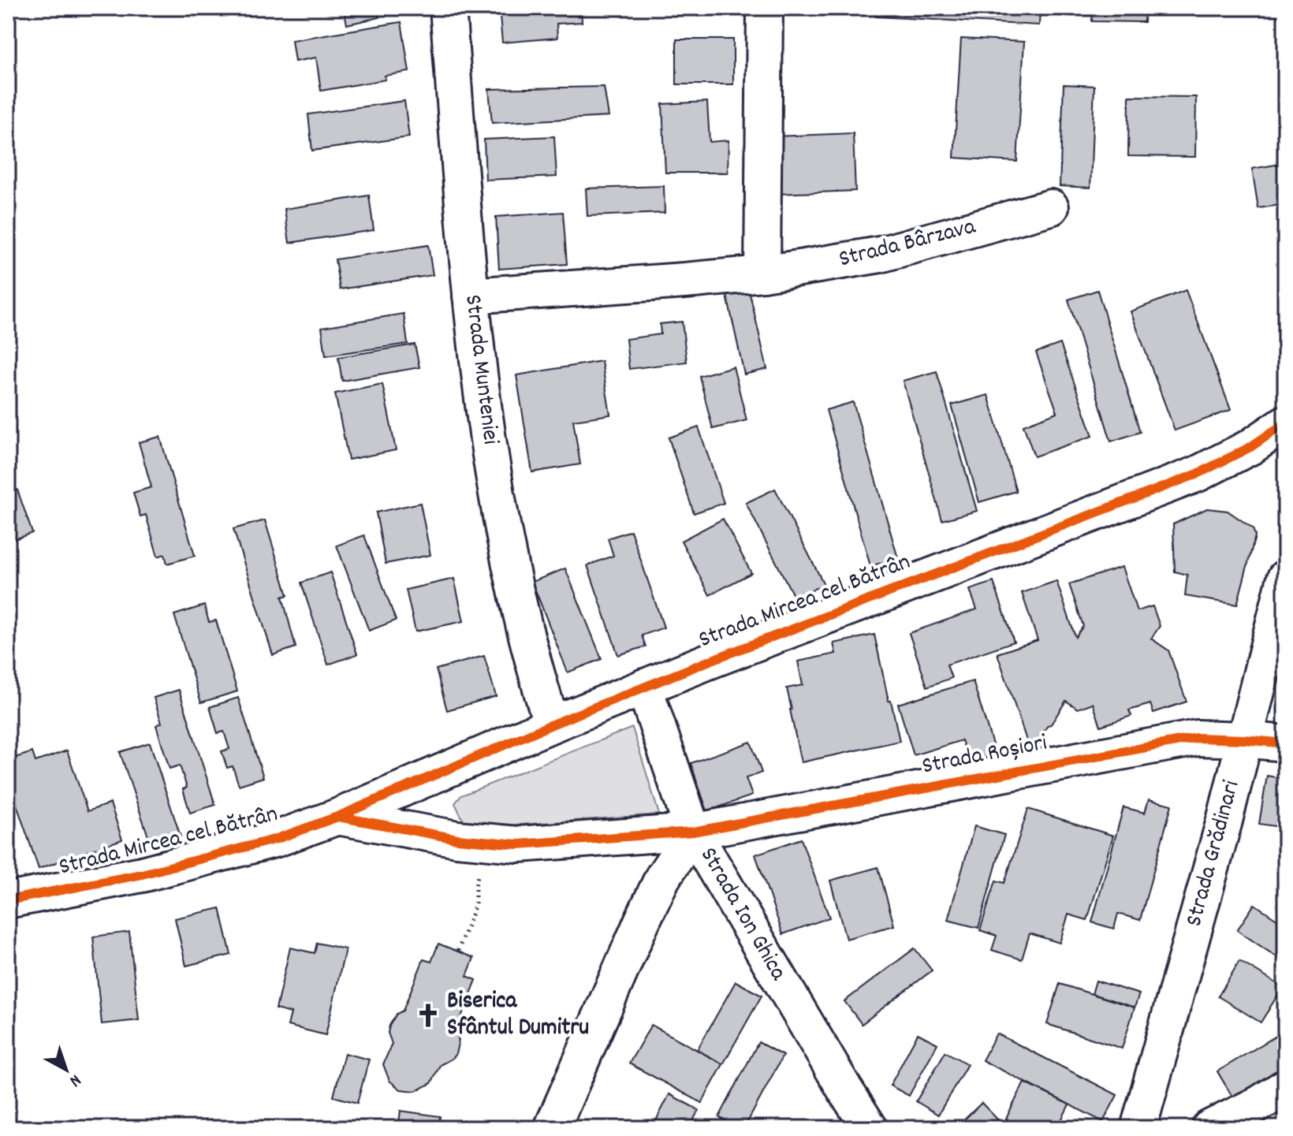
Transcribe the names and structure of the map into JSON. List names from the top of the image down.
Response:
{
  "streets": {
    "street": [
      "Strada Bârzava",
      "Strada Munteniei",
      "Strada Mircea cel Bătrân",
      "Strada Roșiori",
      "Strada Grădinari",
      "Strada Ion Ghica"
    ]
  },
  "crossings": [
    ["Strada Bârzava", "Strada Munteniei"],
    ["Strada Munteniei", "Strada Mircea cel Bătrân"],
    ["Strada Mircea cel Bătrân", "Strada Ion Ghica"],
    ["Strada Roșiori", "Strada Grădinari"],
    ["Strada Roșiori", "Strada Ion Ghica"]
  ],
  "places": {
    "church": ["Biserica Sfântul Dumitru"]
  },
  "north": "bottom right"
}
